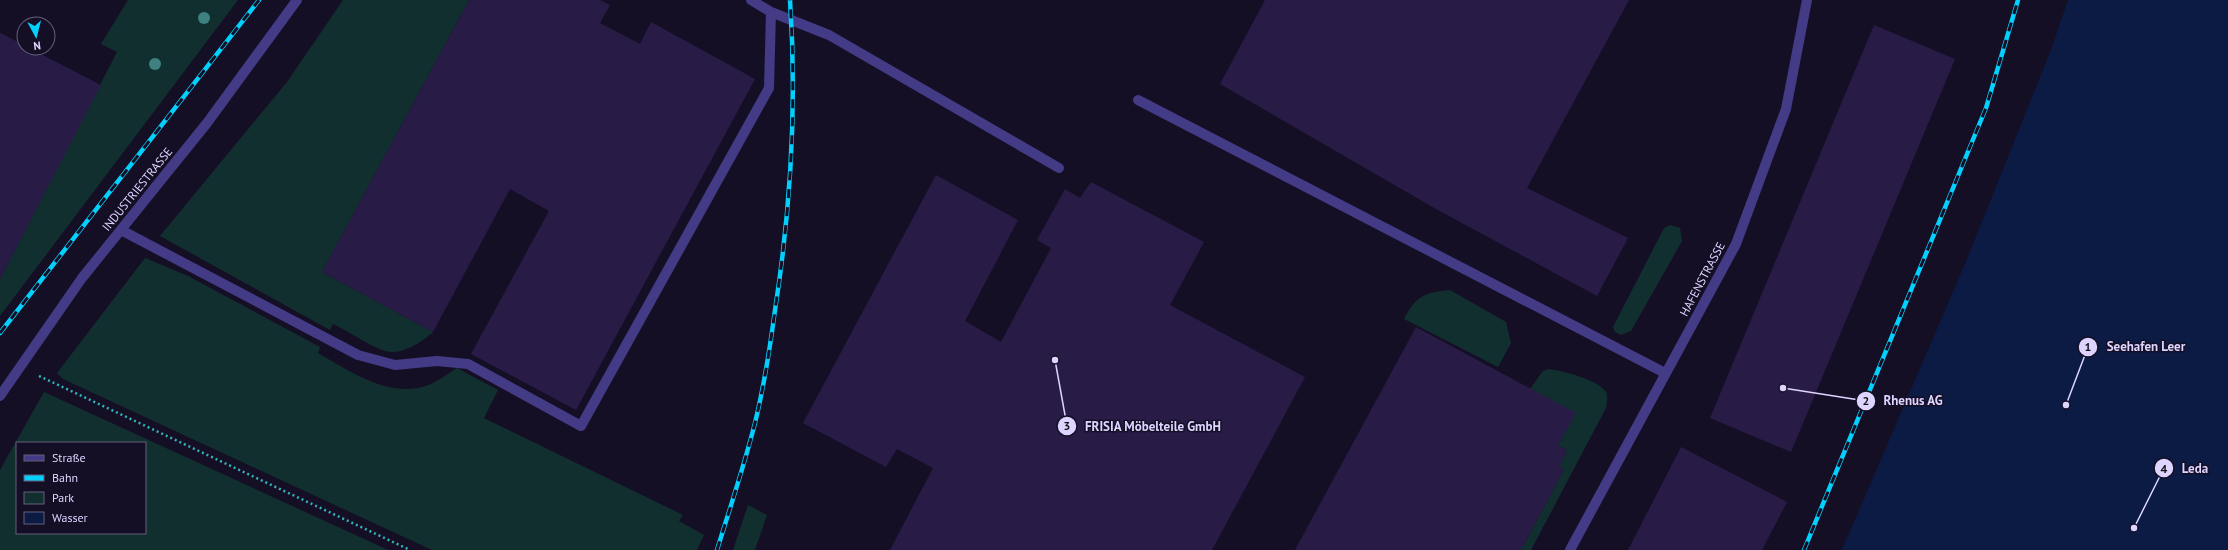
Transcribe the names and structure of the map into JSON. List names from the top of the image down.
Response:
{
  "streets": {
    "street": ["INDUSTRIESTRASSE", "HAFENSTRASSE"]
  },
  "places": [
    "FRISIA Möbelteile GmbH",
    "Rhenus AG",
    "Seehafen Leer",
    "Leda"
  ],
  "legend": [
    "Straße",
    "Bahn",
    "Park",
    "Wasser"
  ],
  "north": "bottom"
}
